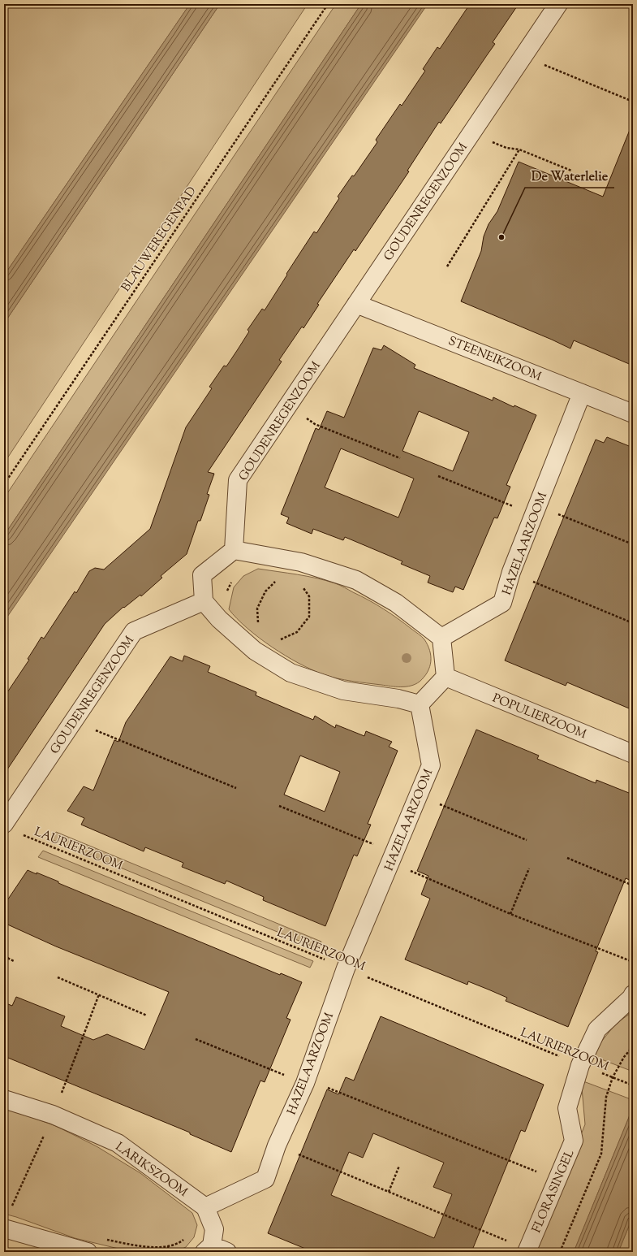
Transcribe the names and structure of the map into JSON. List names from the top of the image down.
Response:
{
  "streets": {
    "street": [
      "GOUDENREGENZOOM",
      "STEENEIKZOOM",
      "HAZELAARZOOM",
      "POPULIERZOOM",
      "LARIKSZOOM",
      "FLORASINGEL"
    ],
    "path": ["BLAUWEREGENPAD", "LAURIERZOOM"]
  },
  "crossings": [
    ["GOUDENREGENZOOM", "STEENEIKZOOM"],
    ["STEENEIKZOOM", "HAZELAARZOOM"],
    ["HAZELAARZOOM", "LAURIERZOOM"],
    ["HAZELAARZOOM", "LARIKSZOOM"],
    ["LAURIERZOOM", "FLORASINGEL"]
  ],
  "places": ["De Waterlelie"]
}
